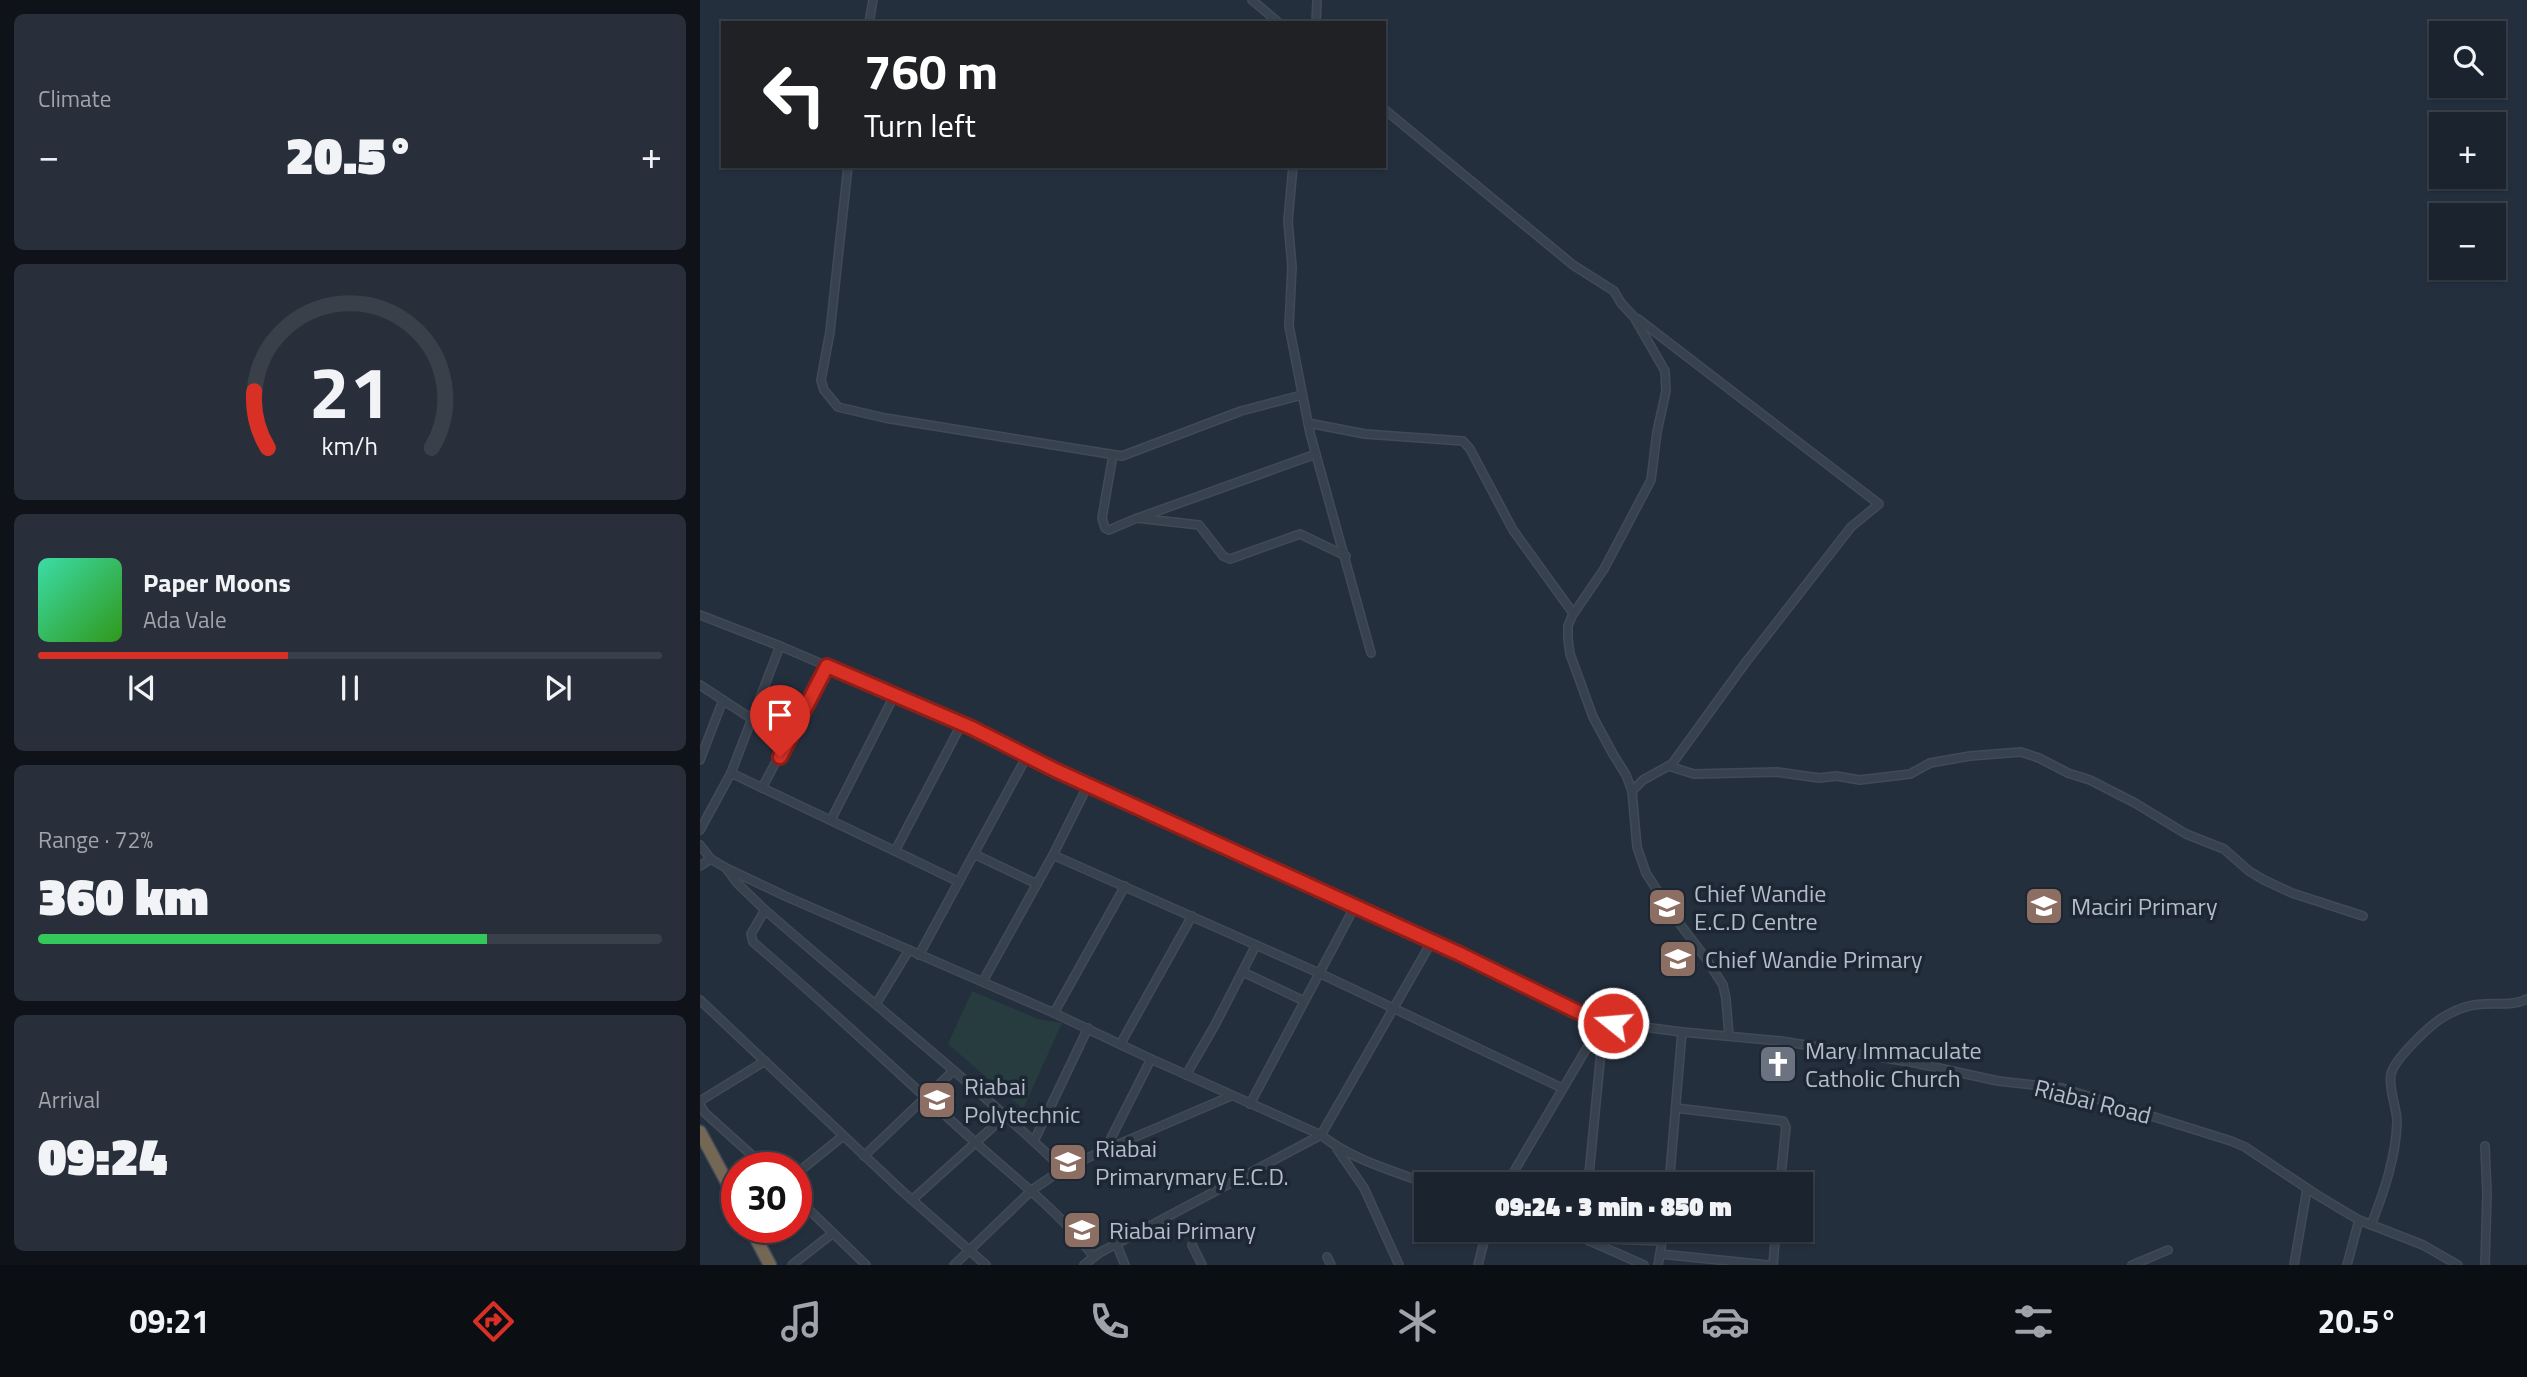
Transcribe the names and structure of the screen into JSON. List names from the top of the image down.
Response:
{
  "streets": {
    "street": ["Riabai Road"]
  },
  "places": {
    "school or university": [
      "Maciri Primary",
      "Chief Wandie E.C.D Centre",
      "Chief Wandie Primary",
      "Riabai Polytechnic",
      "Riabai Primarymary E.C.D.",
      "Riabai Primary"
    ],
    "church": ["Mary Immaculate Catholic Church"]
  },
  "page": {
    "tile": [
      "Climate",
      ["Range · 72%", "360 km"],
      ["Arrival", "09:24"]
    ],
    "map_buttons": ["+", "−"],
    "turn": ["760 m", "Turn left"],
    "heat": ["−", "20.5°", "+"],
    "song": ["Paper Moons", "Ada Vale"],
    "limit": "30",
    "trip": "09:24 · 3 min · 850 m",
    "tabs": ["09:21", "20.5°"],
    "gauge": ["21", "km/h"]
  }
}
